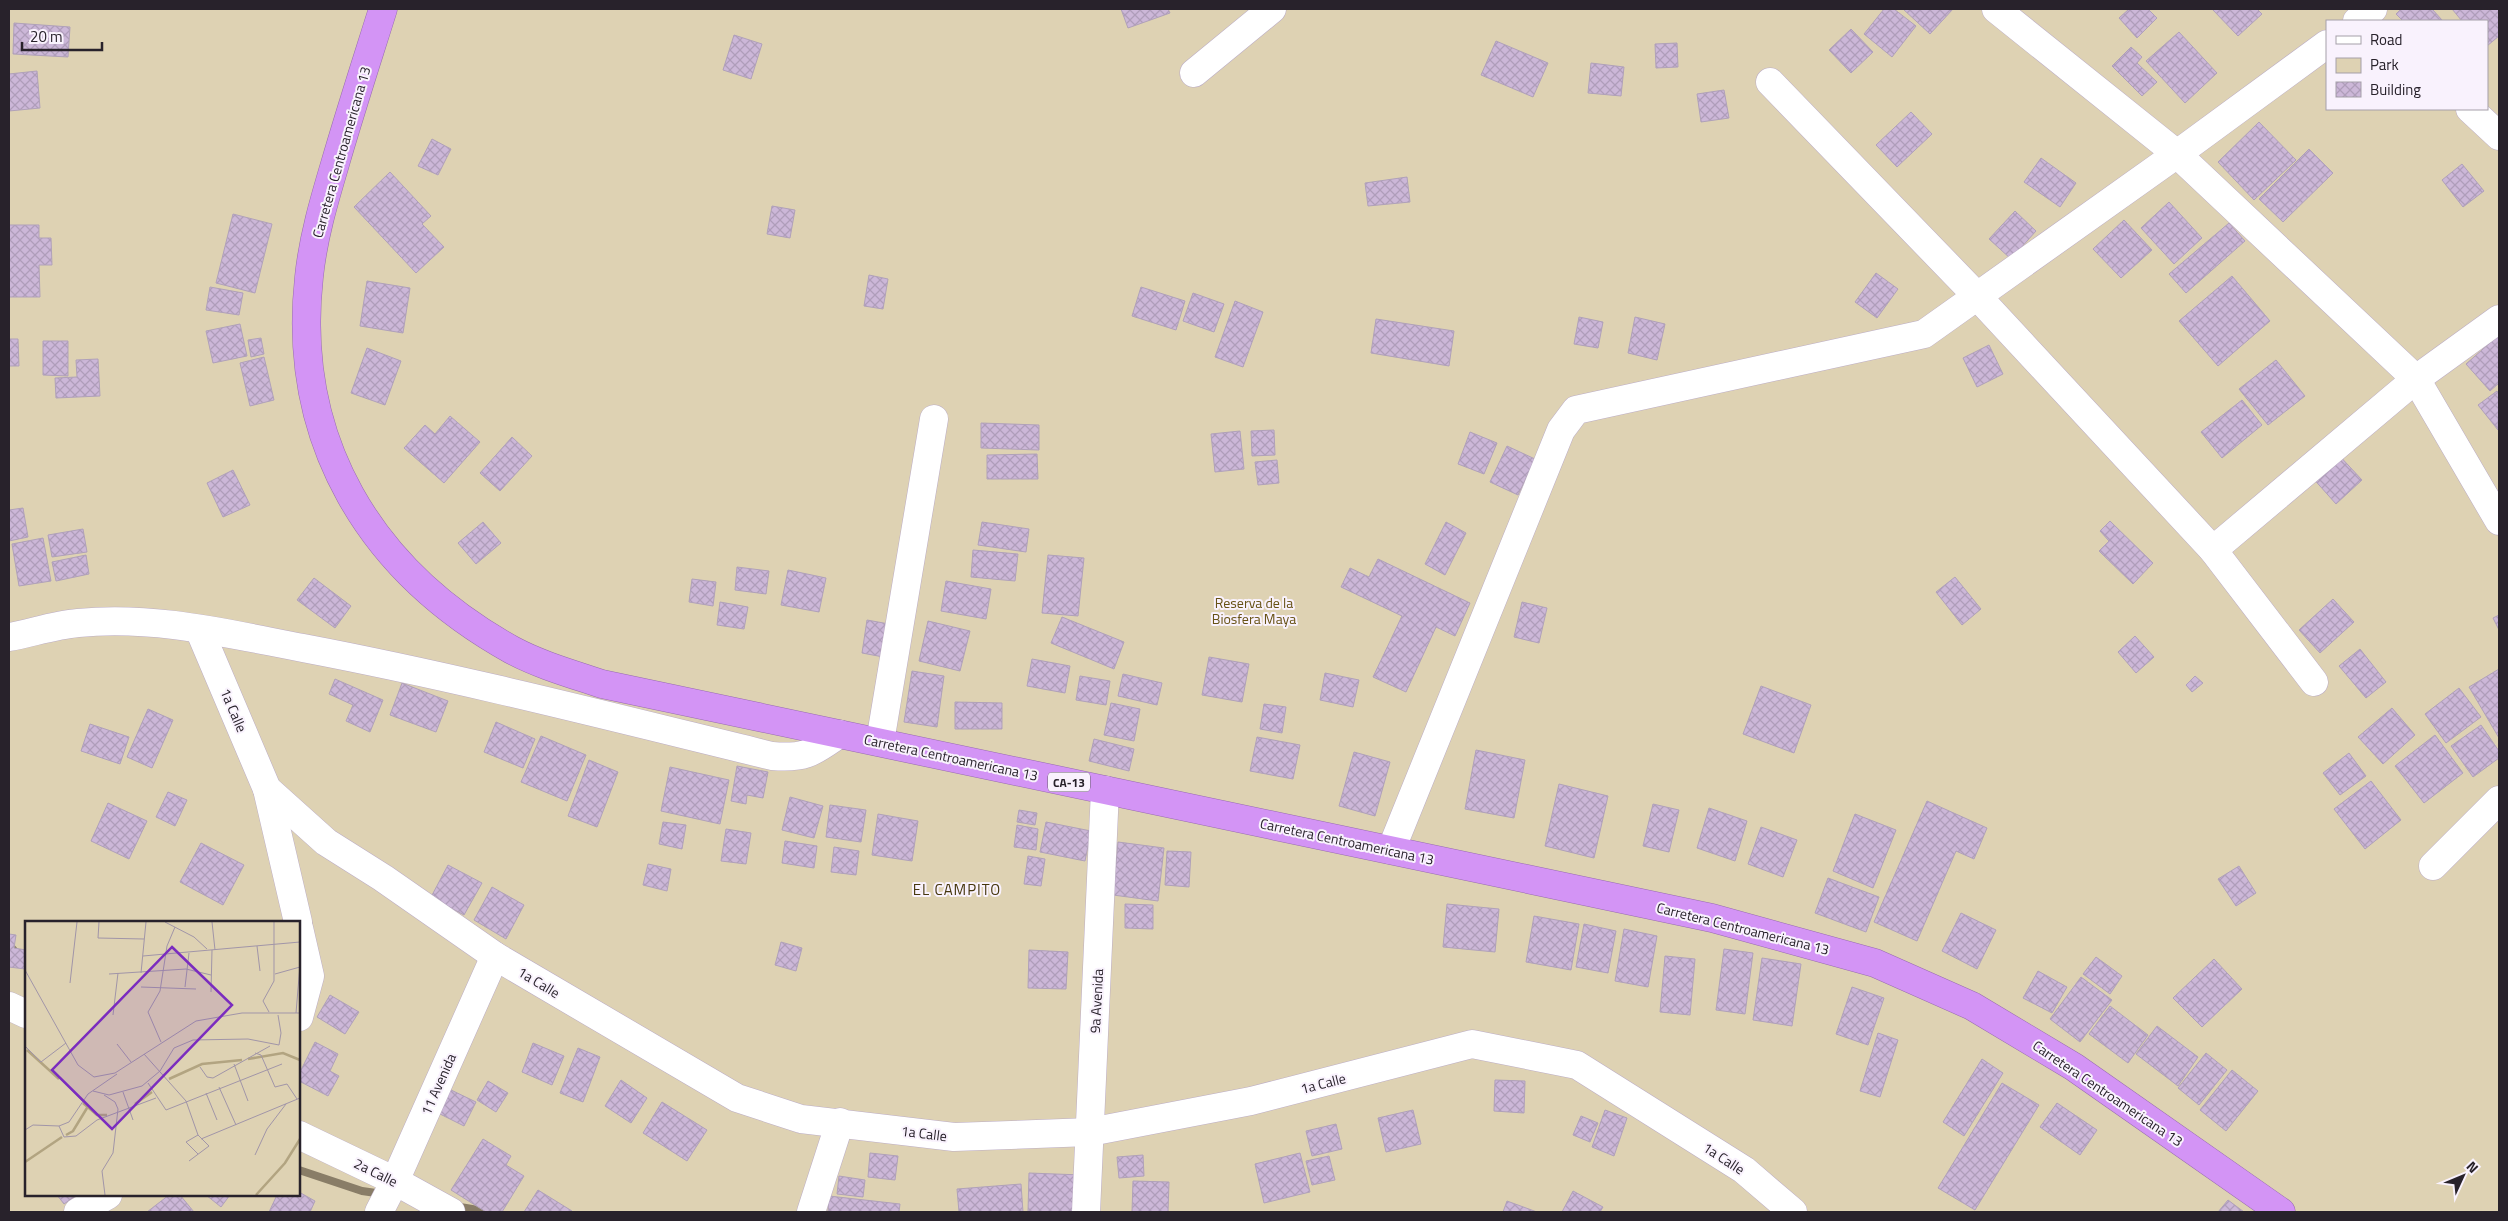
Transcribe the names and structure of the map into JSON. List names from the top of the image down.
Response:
{
  "streets": {
    "highway": ["Carretera Centroamericana 13", "CA-13"],
    "street": [
      "1a Calle",
      "9a Avenida",
      "11 Avenida",
      "2a Calle"
    ]
  },
  "crossings": [
    ["Carretera Centroamericana 13", "9a Avenida"],
    ["1a Calle", "9a Avenida"],
    ["1a Calle", "11 Avenida"],
    ["11 Avenida", "2a Calle"]
  ],
  "districts": ["EL CAMPITO"],
  "parks": ["Reserva de la Biosfera Maya"],
  "legend": ["Road", "Park", "Building"],
  "scale_bar": "20 m",
  "north": "top right"
}
